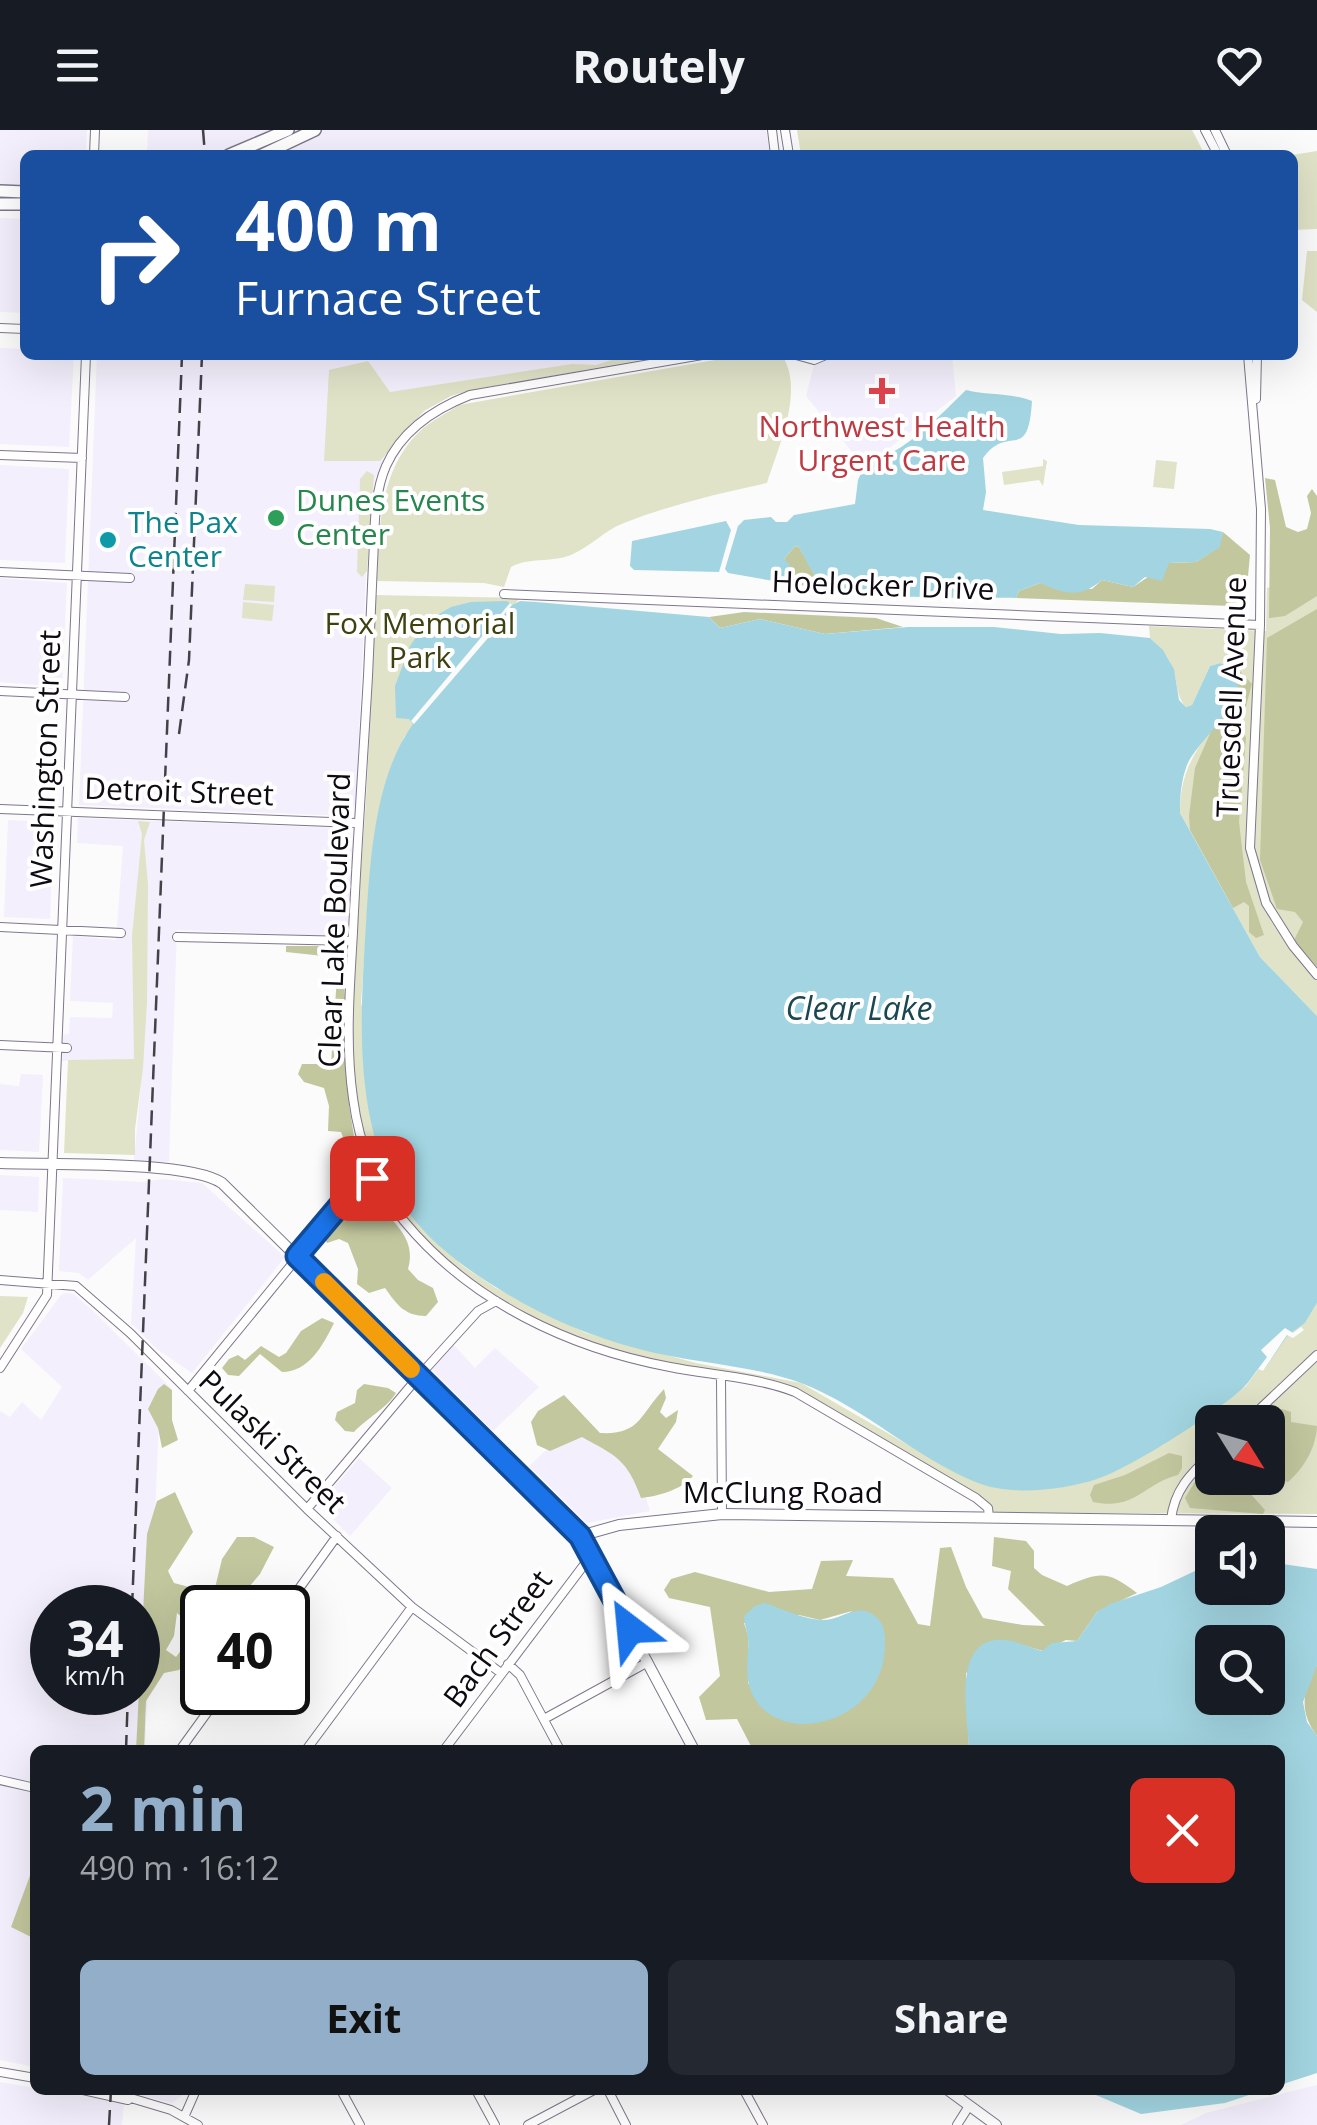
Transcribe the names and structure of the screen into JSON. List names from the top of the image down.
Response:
{
  "streets": {
    "street": [
      "Hoelocker Drive",
      "Truesdell Avenue",
      "Washington Street",
      "Detroit Street",
      "Clear Lake Boulevard",
      "Pulaski Street",
      "McClung Road",
      "Bach Street"
    ]
  },
  "crossings": [
    ["Hoelocker Drive", "Truesdell Avenue"],
    ["Washington Street", "Detroit Street"],
    ["Washington Street", "Pulaski Street"],
    ["Detroit Street", "Clear Lake Boulevard"],
    ["Clear Lake Boulevard", "McClung Road"],
    ["Pulaski Street", "Bach Street"]
  ],
  "water": ["Clear Lake"],
  "parks": ["Fox Memorial Park"],
  "places": {
    "health": ["Northwest Health Urgent Care"],
    "other": ["Dunes Events Center", "The Pax Center"]
  },
  "north": "bottom right",
  "page": {
    "header": "Routely",
    "turn": ["400 m", "Furnace Street"],
    "speed": "34 km/h",
    "limit": "40",
    "heading": ["2 min", "490 m · 16:12"],
    "buttons": ["Exit", "Share"]
  }
}
